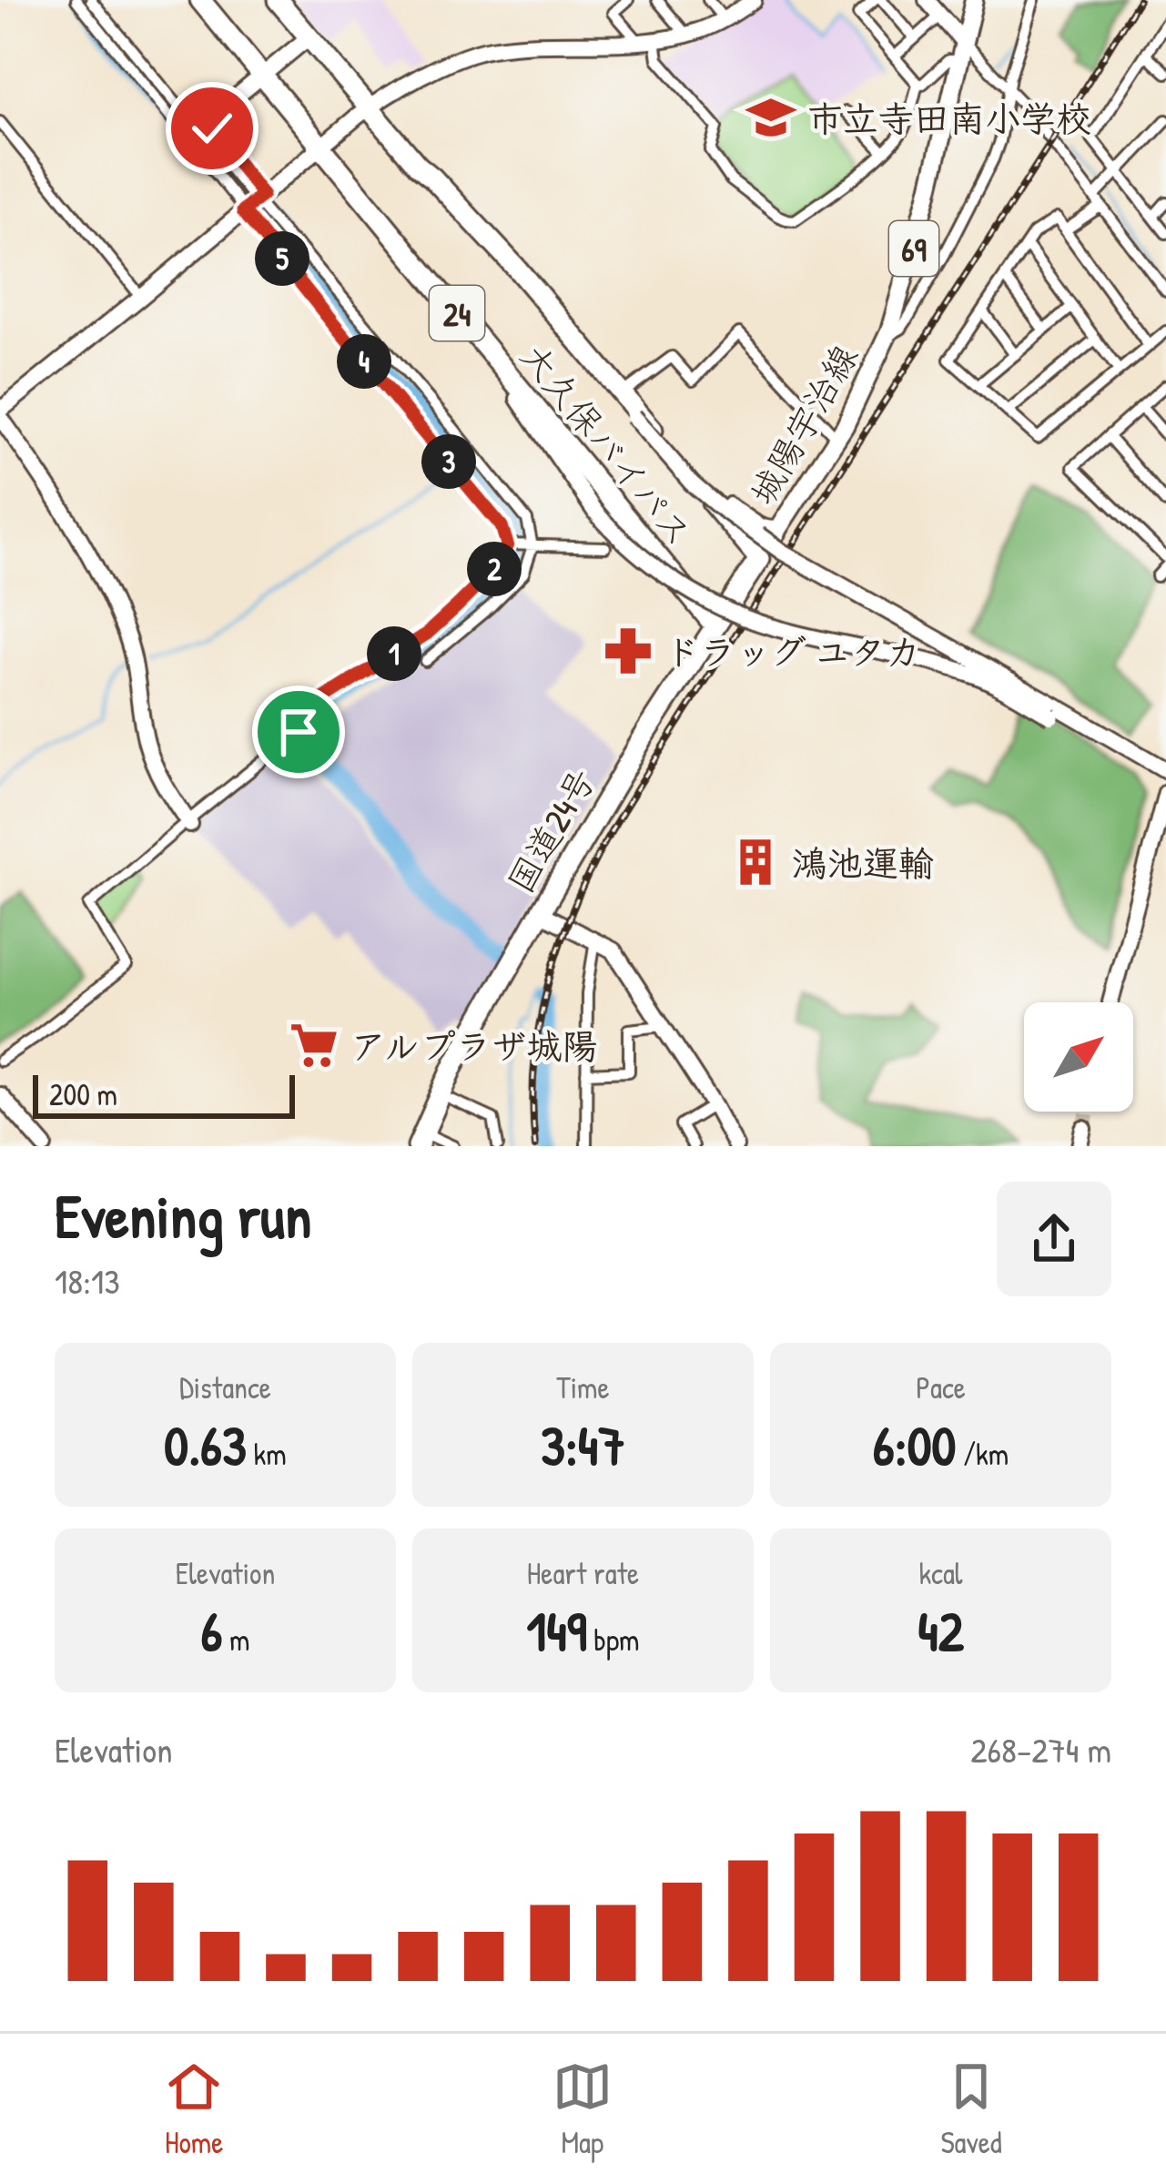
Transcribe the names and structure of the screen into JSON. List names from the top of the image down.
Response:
{
  "streets": {
    "highway": ["24", "大久保バイパス", "国道24号"],
    "main road": ["69", "城陽宇治線"]
  },
  "crossings": [
    ["城陽宇治線", "大久保バイパス"],
    ["城陽宇治線", "国道24号"],
    ["大久保バイパス", "国道24号"]
  ],
  "places": {
    "school or university": ["市立寺田南小学校"],
    "pharmacy": ["ドラッグ ユタカ"],
    "building": ["鴻池運輸"],
    "supermarket": ["アルプラザ城陽"]
  },
  "scale_bar": "200 m",
  "north": "top right",
  "page": {
    "pins": [
      "5",
      "4",
      "3",
      "2",
      "1"
    ],
    "scale": "200 m",
    "heading": ["Evening run", "18:13"],
    "stats": [
      ["Distance", "0.63 km"],
      ["Time", "3:47"],
      ["Pace", "6:00 /km"],
      ["Elevation", "6 m"],
      ["Heart rate", "149 bpm"],
      ["kcal", "42"]
    ],
    "chart": ["Elevation", "268–274 m"],
    "tabs": ["Home", "Map", "Saved"]
  }
}
